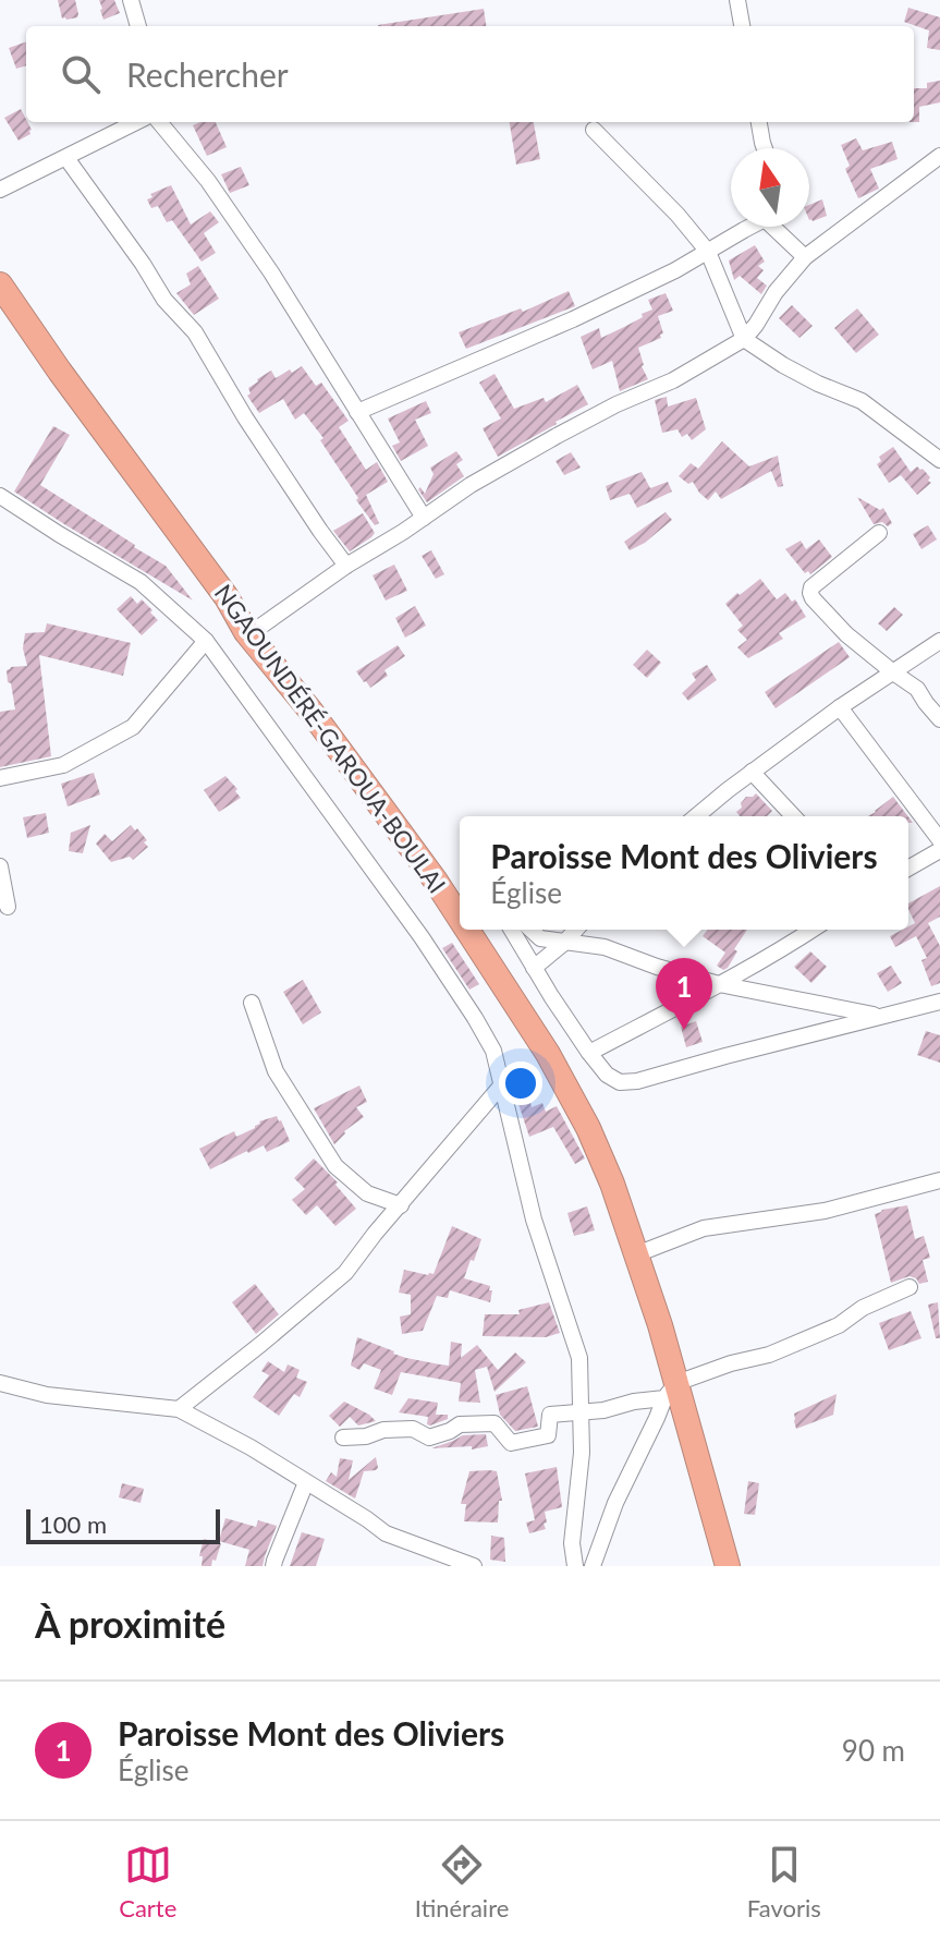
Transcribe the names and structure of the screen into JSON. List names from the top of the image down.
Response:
{
  "streets": {
    "highway": ["NGAOUNDÉRÉ-GAROUA-BOULAI"]
  },
  "scale_bar": "100 m",
  "north": "top",
  "page": {
    "search": "Rechercher",
    "popup": ["Paroisse Mont des Oliviers", "Église"],
    "pins": "1",
    "scale": "100 m",
    "heading": "À proximité",
    "list": [
      {
        "mark": "1",
        "name": "Paroisse Mont des Oliviers",
        "note": "Église",
        "value": "90 m"
      }
    ],
    "nav": ["Carte", "Itinéraire", "Favoris"]
  }
}
